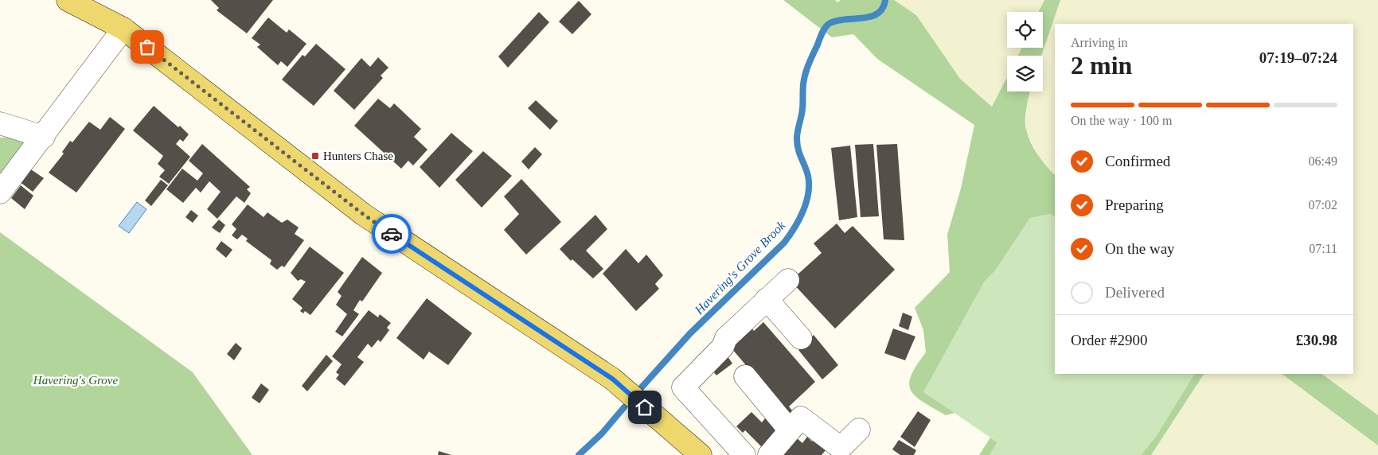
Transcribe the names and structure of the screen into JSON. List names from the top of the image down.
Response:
{
  "water": ["Havering's Grove Brook"],
  "parks": ["Havering's Grove"],
  "places": {
    "transit": ["Hunters Chase"]
  },
  "page": {
    "heading": ["2 min", "Arriving in", "07:19–07:24"],
    "panel": ["Order #2900", "£30.98"],
    "bar": "On the way · 100 m",
    "list": [
      ["Confirmed", "06:49"],
      ["Preparing", "07:02"],
      ["On the way", "07:11"],
      "Delivered"
    ]
  }
}
